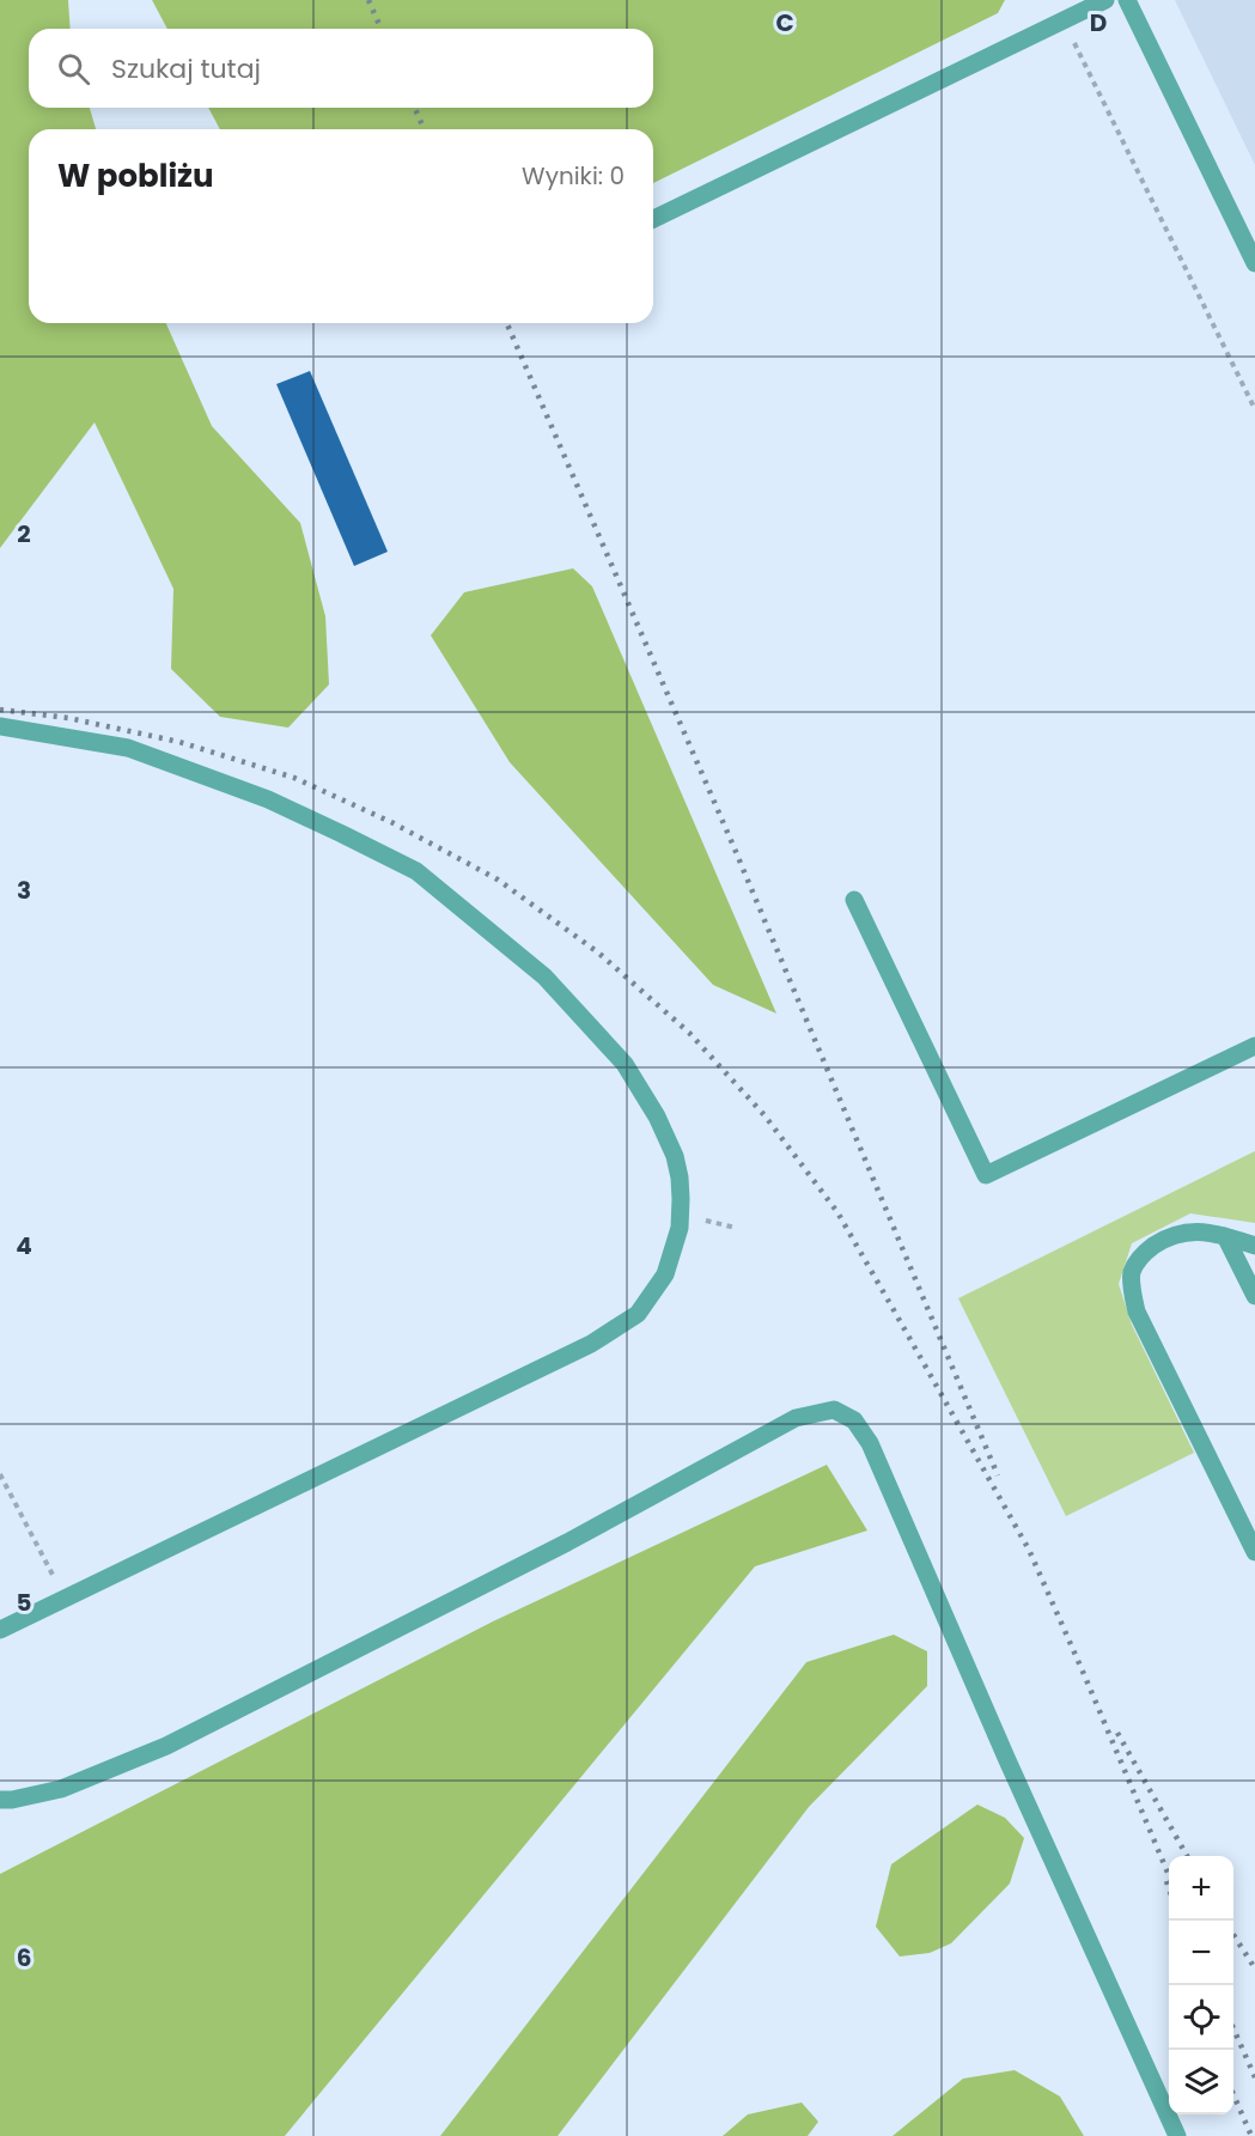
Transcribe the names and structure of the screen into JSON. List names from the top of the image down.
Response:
{
  "page": {
    "search": "Szukaj tutaj",
    "heading": ["W pobliżu", "Wyniki: 0"],
    "map_buttons": ["+", "−"]
  },
  "grid": {
    "columns": ["C", "D"],
    "rows": [
      "2",
      "3",
      "4",
      "5",
      "6"
    ]
  }
}
